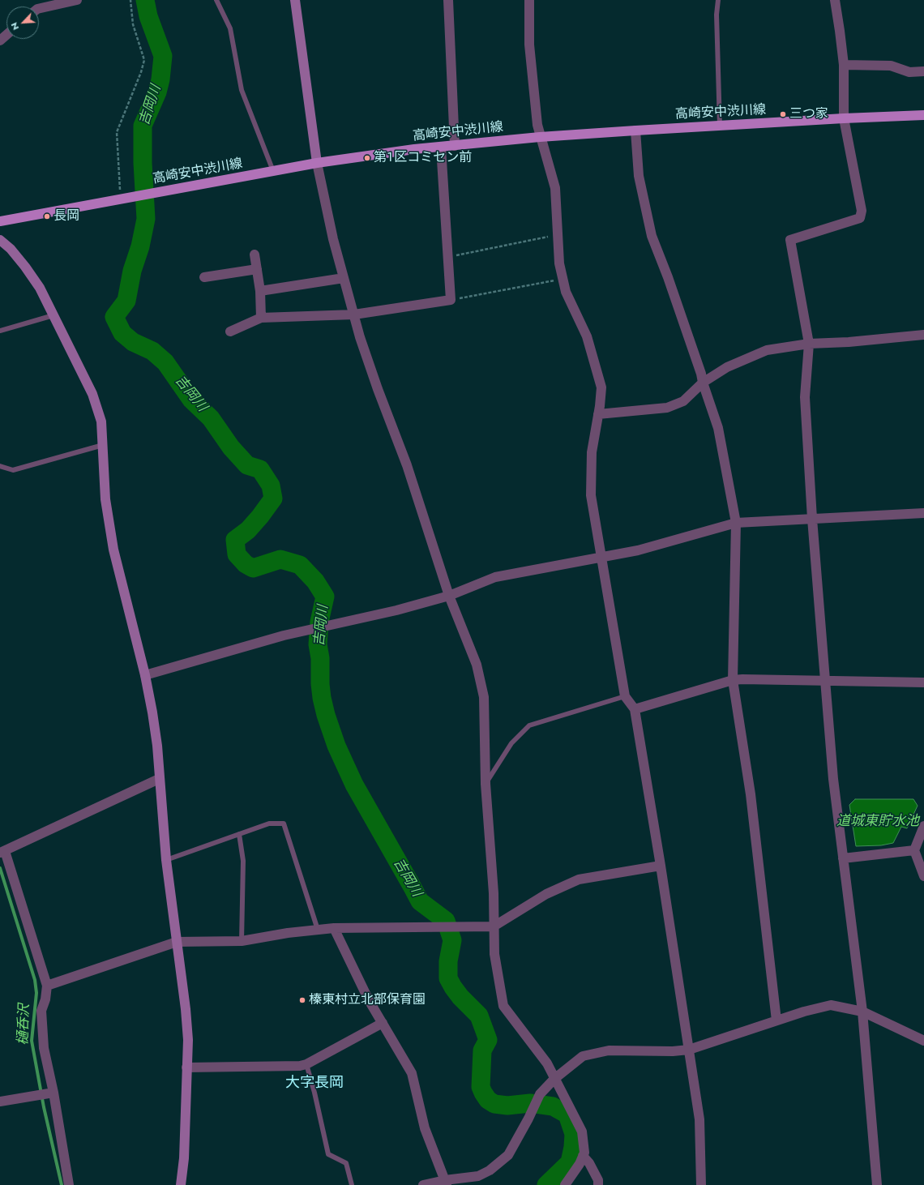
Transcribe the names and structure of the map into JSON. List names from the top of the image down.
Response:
{
  "streets": {
    "main road": ["高崎安中渋川線"]
  },
  "districts": ["大字長岡"],
  "water": ["吉岡川", "道城東貯水池", "樋呑沢"],
  "places": [
    "三つ家",
    "第１区コミセン前",
    "長岡",
    "榛東村立北部保育園"
  ],
  "north": "bottom left"
}
